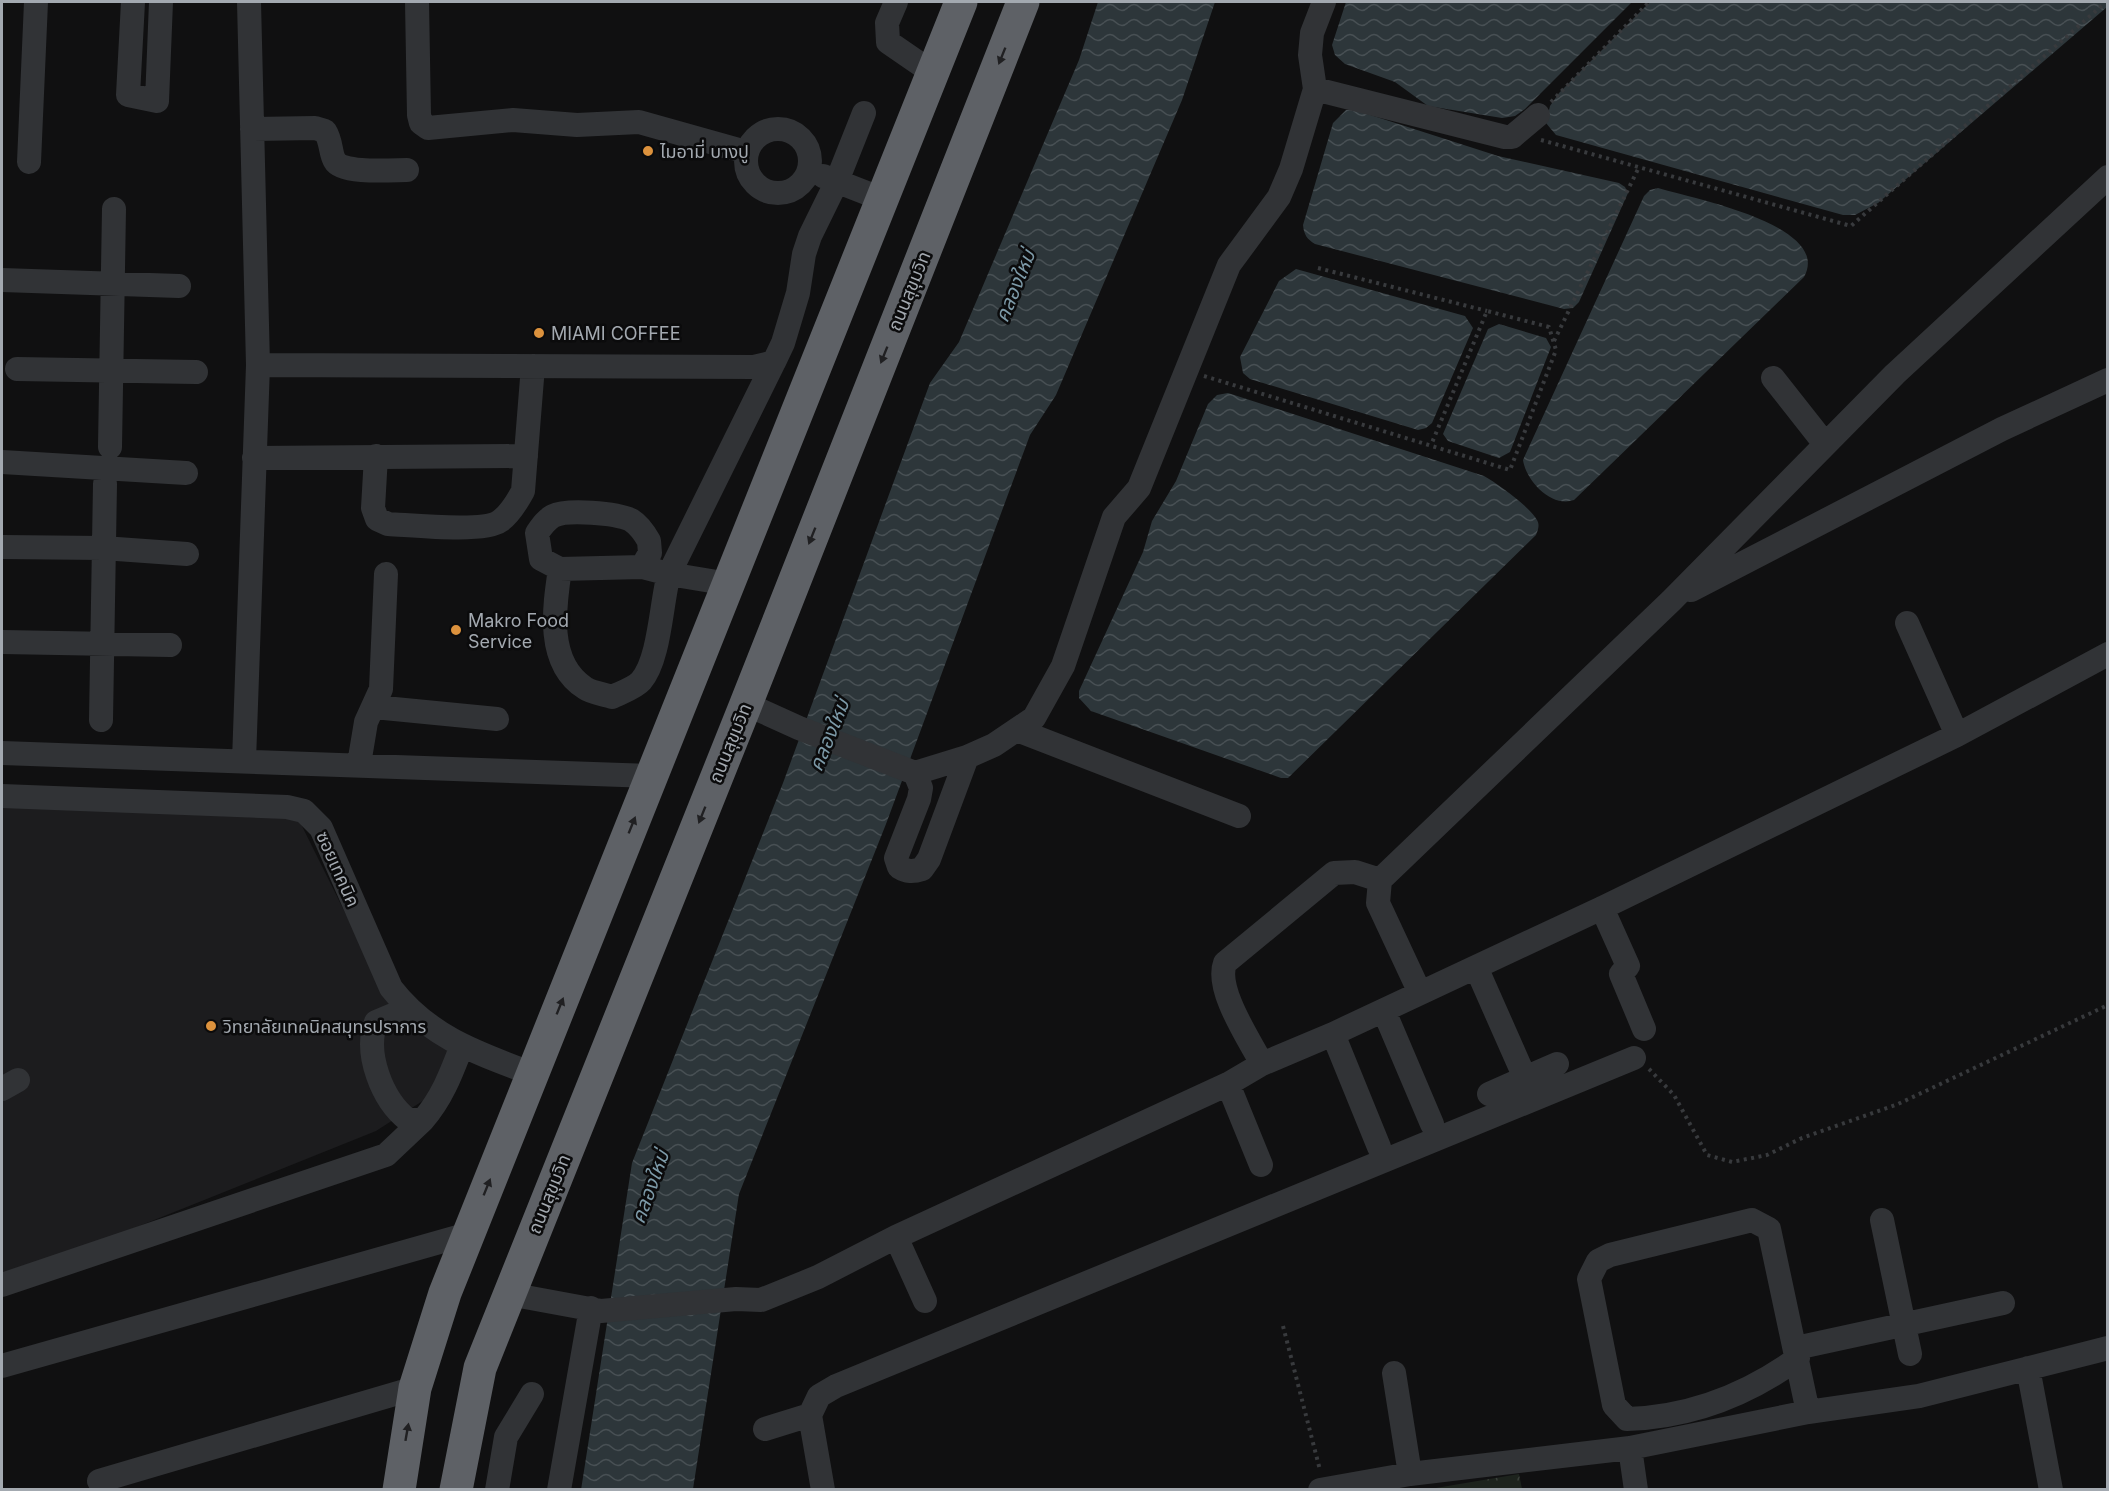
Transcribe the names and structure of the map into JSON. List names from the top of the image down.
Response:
{
  "streets": {
    "highway": ["ถนนสุขุมวิท"],
    "street": ["ซอยเทคนิค"]
  },
  "water": ["คลองใหม่"],
  "places": [
    "ไมอามี่ บางปู",
    "MIAMI COFFEE",
    "Makro Food Service",
    "วิทยาลัยเทคนิคสมุทรปราการ"
  ]
}
